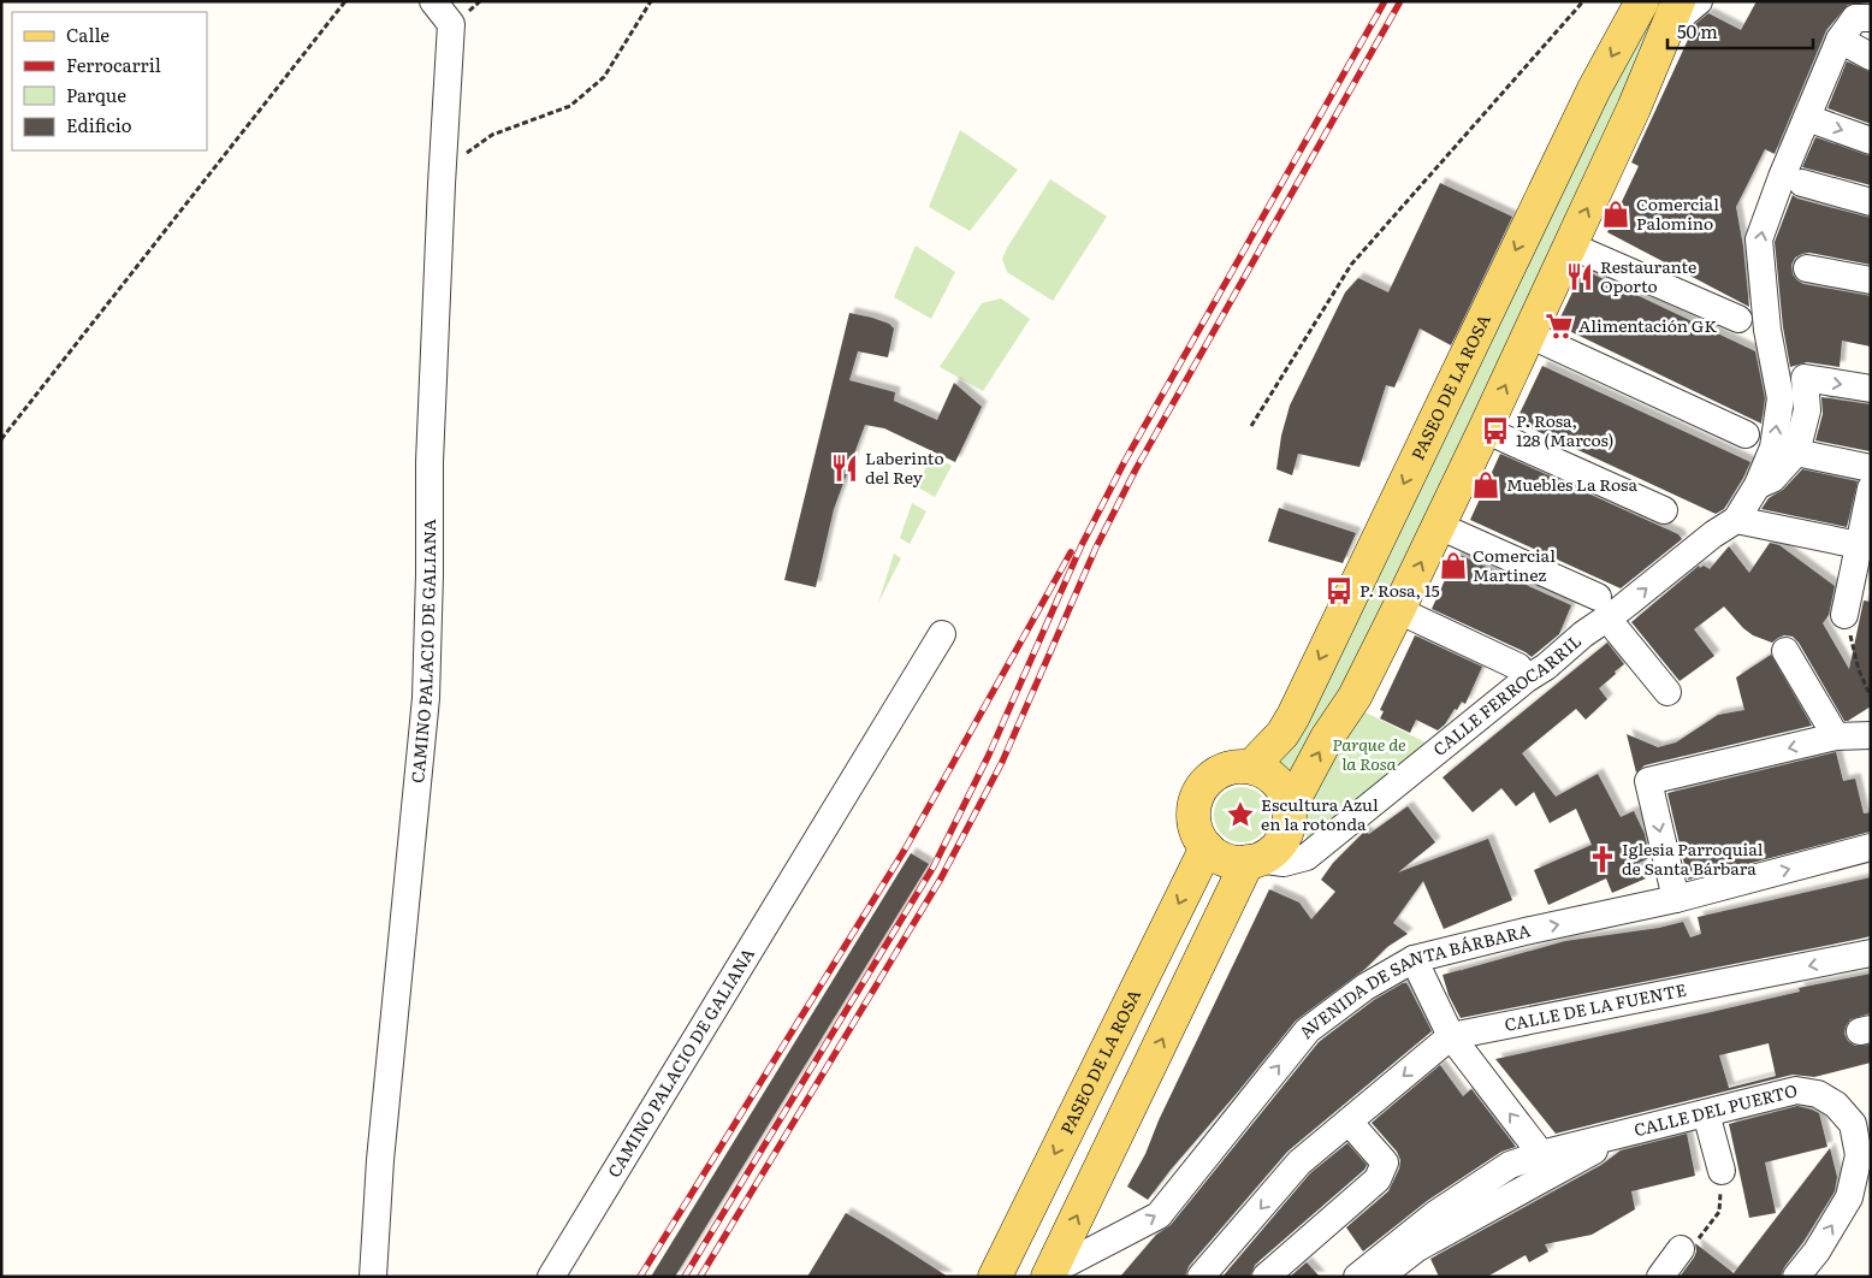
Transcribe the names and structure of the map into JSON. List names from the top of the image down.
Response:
{
  "streets": {
    "main road": ["PASEO DE LA ROSA"],
    "street": [
      "CAMINO PALACIO DE GALIANA",
      "CALLE FERROCARRIL",
      "AVENIDA DE SANTA BÁRBARA",
      "CALLE DE LA FUENTE",
      "CALLE DEL PUERTO"
    ]
  },
  "crossings": [
    ["PASEO DE LA ROSA", "CALLE FERROCARRIL"]
  ],
  "one_way": ["CALLE FERROCARRIL", "AVENIDA DE SANTA BÁRBARA"],
  "parks": ["Parque de la Rosa"],
  "places": {
    "shop": ["Comercial Palomino", "Muebles La Rosa", "Comercial Martinez"],
    "restaurant": ["Restaurante Oporto", "Laberinto del Rey"],
    "supermarket": ["Alimentación GK"],
    "bus stop": ["P. Rosa, 128 (Marcos)", "P. Rosa, 15"],
    "place": ["Escultura Azul en la rotonda"],
    "church": ["Iglesia Parroquial de Santa Bárbara"]
  },
  "legend": [
    "Calle",
    "Ferrocarril",
    "Parque",
    "Edificio"
  ],
  "scale_bar": "50 m"
}
